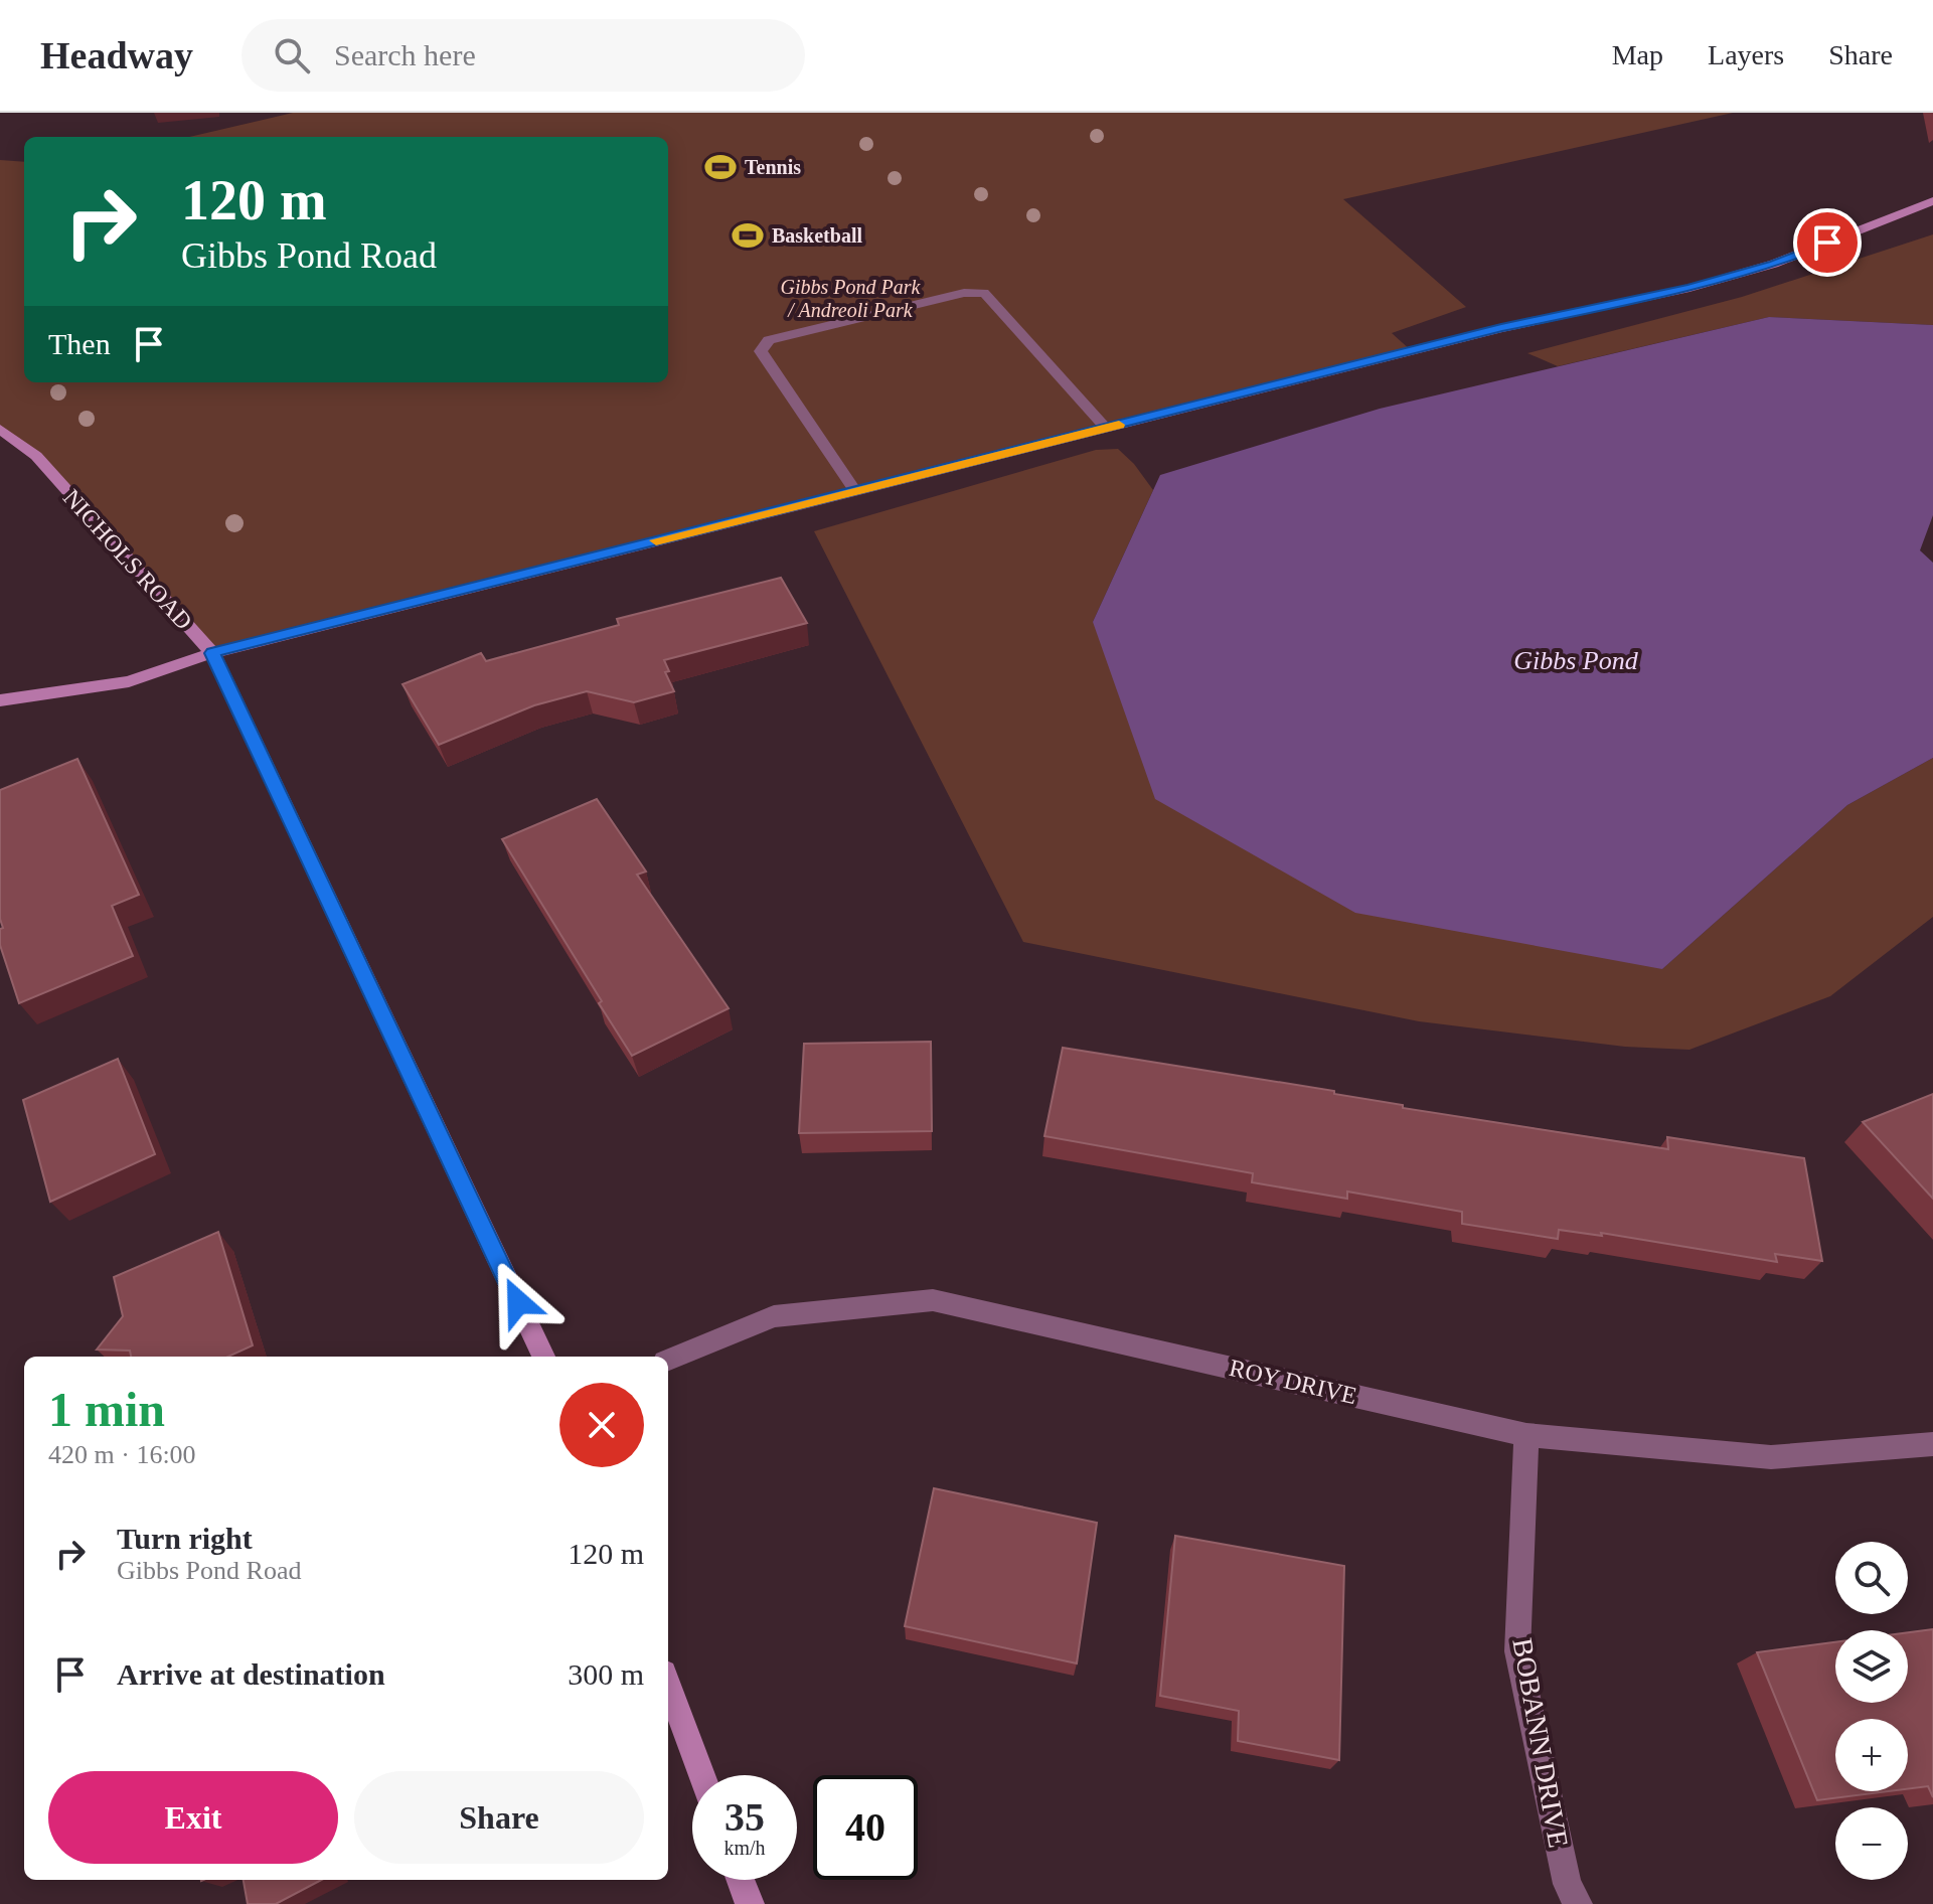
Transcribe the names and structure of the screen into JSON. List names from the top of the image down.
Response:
{
  "streets": {
    "street": ["NICHOLS ROAD", "ROY DRIVE", "BOBANN DRIVE"]
  },
  "crossings": [
    ["ROY DRIVE", "BOBANN DRIVE"]
  ],
  "water": ["Gibbs Pond"],
  "parks": ["Gibbs Pond Park / Andreoli Park"],
  "places": {
    "sports": ["Tennis", "Basketball"]
  },
  "page": {
    "header": "Headway",
    "search": "Search here",
    "nav": ["Map", "Layers", "Share"],
    "turn": ["120 m", "Gibbs Pond Road"],
    "then": "Then",
    "heading": ["1 min", "420 m · 16:00"],
    "list": [
      {
        "name": "Turn right",
        "note": "Gibbs Pond Road",
        "value": "120 m"
      },
      {
        "name": "Arrive at destination",
        "value": "300 m"
      }
    ],
    "map_buttons": ["+", "−"],
    "buttons": ["Exit", "Share"],
    "speed": "35 km/h",
    "limit": "40"
  }
}
